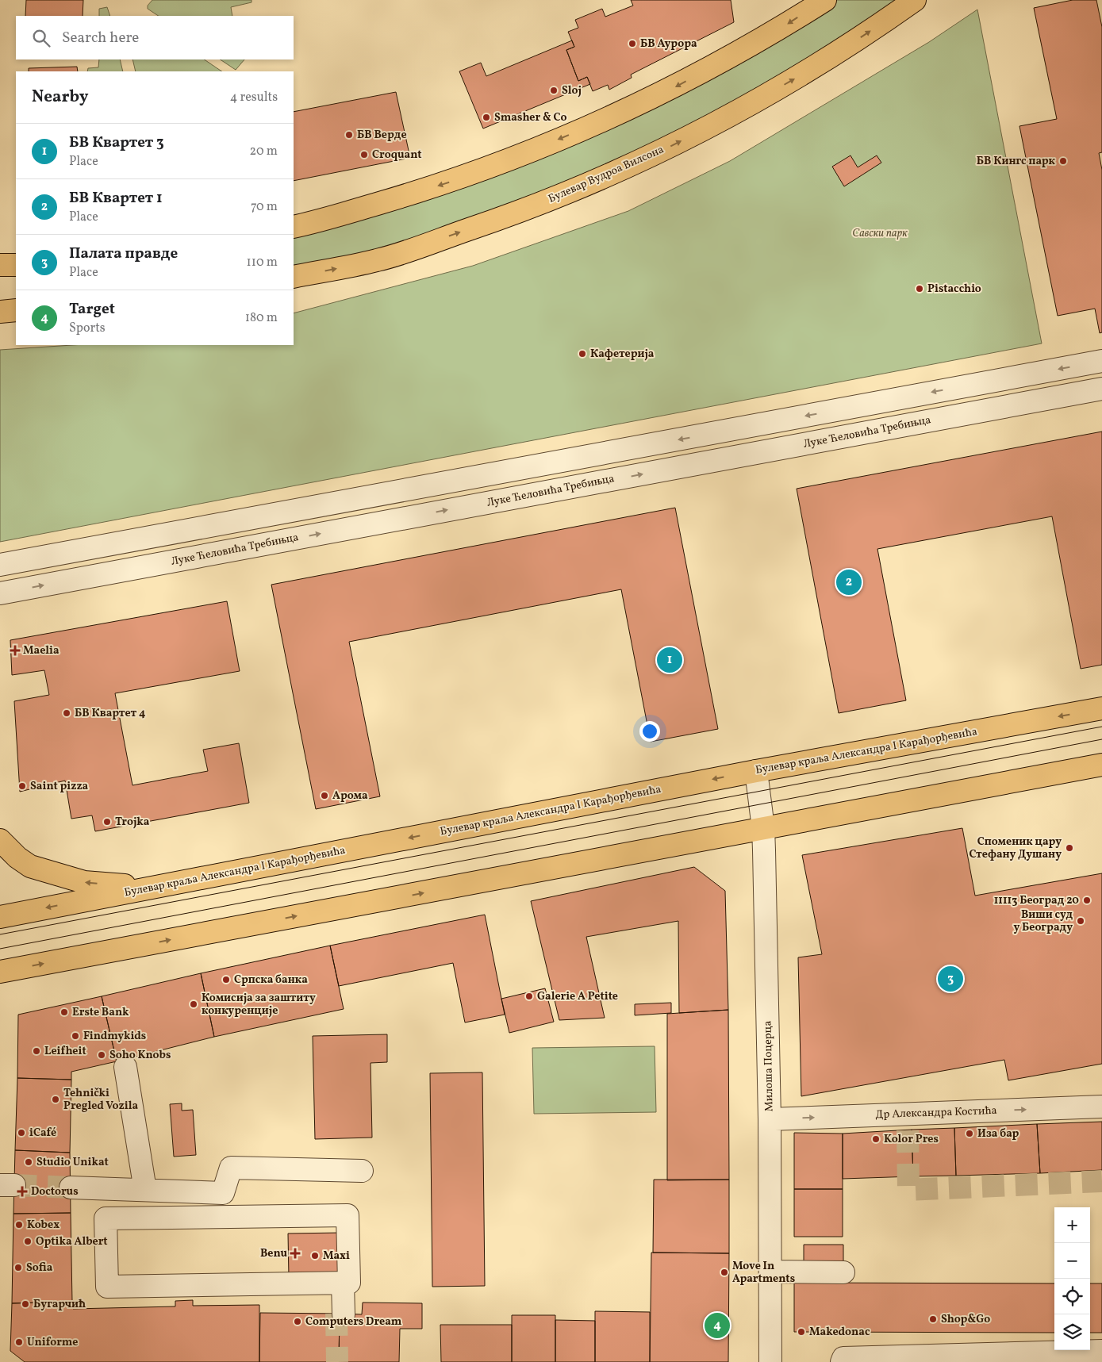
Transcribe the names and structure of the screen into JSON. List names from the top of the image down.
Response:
{
  "streets": {
    "main road": ["Булевар Вудроа Вилсона", "Булевар краља Александра I Карађорђевића"],
    "street": ["Луке Ћеловића Требињца", "Милоша Поцерца", "Др Александра Костића"]
  },
  "crossings": [
    ["Булевар краља Александра I Карађорђевића", "Милоша Поцерца"],
    ["Милоша Поцерца", "Др Александра Костића"]
  ],
  "one_way": ["Др Александра Костића"],
  "parks": ["Савски парк"],
  "places": {
    "other": [
      "БВ Аурора",
      "Sloj",
      "Smasher & Co",
      "БВ Верде",
      "Croquant",
      "БВ Кингс парк",
      "Pistacchio",
      "Кафетерија",
      "БВ Квартет 4",
      "Saint pizza",
      "Арома",
      "Trojka",
      "Споменик цару Стефану Душану",
      "11113 Београд 20",
      "Виши суд у Београду",
      "Српска банка",
      "Galerie A Petite",
      "Комисија за заштиту конкуренције",
      "Erste Bank",
      "Findmykids",
      "Leifheit",
      "Soho Knobs",
      "Tehnički Pregled Vozila",
      "iCafé",
      "Иза бар",
      "Kolor Pres",
      "Studio Unikat",
      "Kobex",
      "Optika Albert",
      "Maxi",
      "Sofia",
      "Move In Apartments",
      "Бугарчић",
      "Shop&Go",
      "Computers Dream",
      "Makedonac",
      "Uniforme"
    ],
    "health": ["Maelia", "Doctorus", "Benu"]
  },
  "page": {
    "search": "Search here",
    "heading": ["Nearby", "4 results"],
    "list": [
      {
        "mark": "1",
        "name": "БВ Квартет 3",
        "note": "Place",
        "value": "20 m"
      },
      {
        "mark": "2",
        "name": "БВ Квартет 1",
        "note": "Place",
        "value": "70 m"
      },
      {
        "mark": "3",
        "name": "Палата правде",
        "note": "Place",
        "value": "110 m"
      },
      {
        "mark": "4",
        "name": "Target",
        "note": "Sports",
        "value": "180 m"
      }
    ],
    "pins": [
      "2",
      "1",
      "3",
      "4"
    ],
    "map_buttons": ["+", "−"]
  }
}
